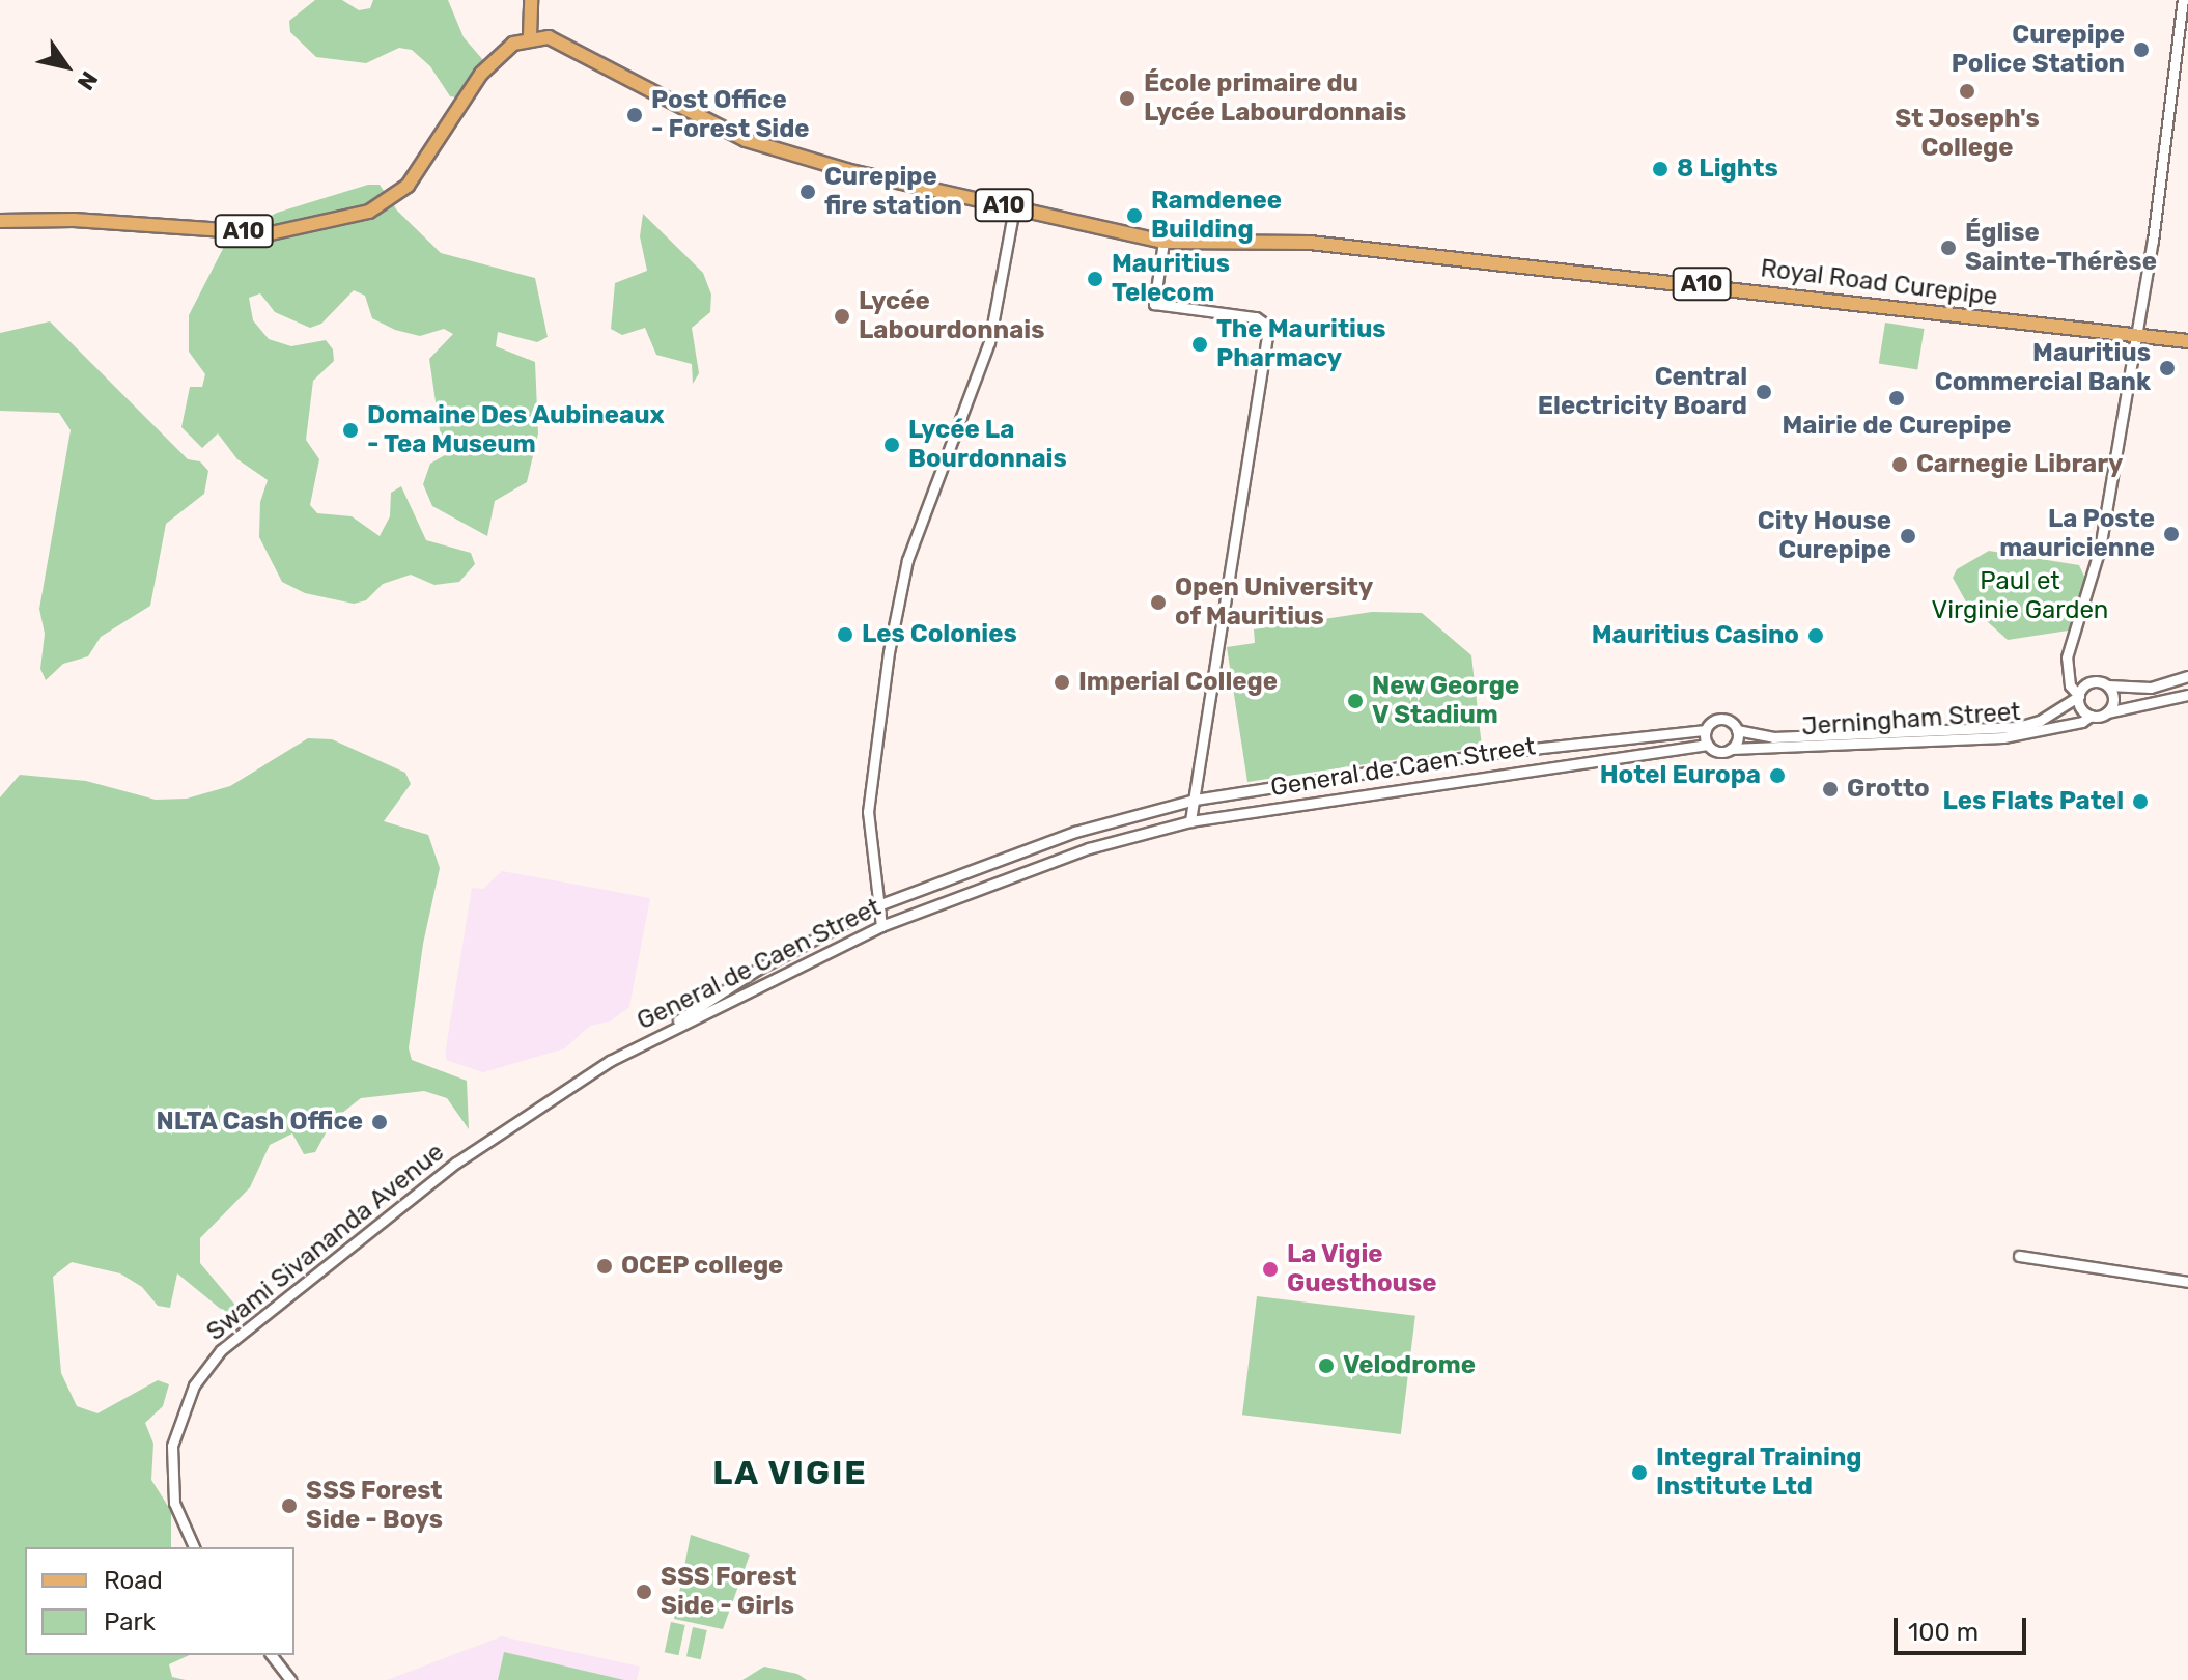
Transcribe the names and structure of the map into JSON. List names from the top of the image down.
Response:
{
  "streets": {
    "main road": ["A10", "Royal Road Curepipe"],
    "street": ["Jerningham Street", "General de Caen Street", "Swami Sivananda Avenue"]
  },
  "crossings": [
    ["A10", "Royal Road Curepipe"],
    ["Jerningham Street", "General de Caen Street"],
    ["General de Caen Street", "Swami Sivananda Avenue"]
  ],
  "districts": ["LA VIGIE"],
  "parks": ["Paul et Virginie Garden"],
  "places": [
    "Curepipe Police Station",
    "St Joseph's College",
    "École primaire du Lycée Labourdonnais",
    "Post Office - Forest Side",
    "8 Lights",
    "Curepipe fire station",
    "Ramdenee Building",
    "Église Sainte-Thérèse",
    "Mauritius Telecom",
    "Lycée Labourdonnais",
    "The Mauritius Pharmacy",
    "Mauritius Commercial Bank",
    "Central Electricity Board",
    "Mairie de Curepipe",
    "Domaine Des Aubineaux - Tea Museum",
    "Lycée La Bourdonnais",
    "Carnegie Library",
    "La Poste mauricienne",
    "City House Curepipe",
    "Open University of Mauritius",
    "Les Colonies",
    "Mauritius Casino",
    "Imperial College",
    "New George V Stadium",
    "Hotel Europa",
    "Grotto",
    "Les Flats Patel",
    "NLTA Cash Office",
    "OCEP college",
    "La Vigie Guesthouse",
    "Velodrome",
    "Integral Training Institute Ltd",
    "SSS Forest Side - Boys",
    "SSS Forest Side - Girls"
  ],
  "legend": ["Road", "Park"],
  "scale_bar": "100 m",
  "north": "bottom right"
}
